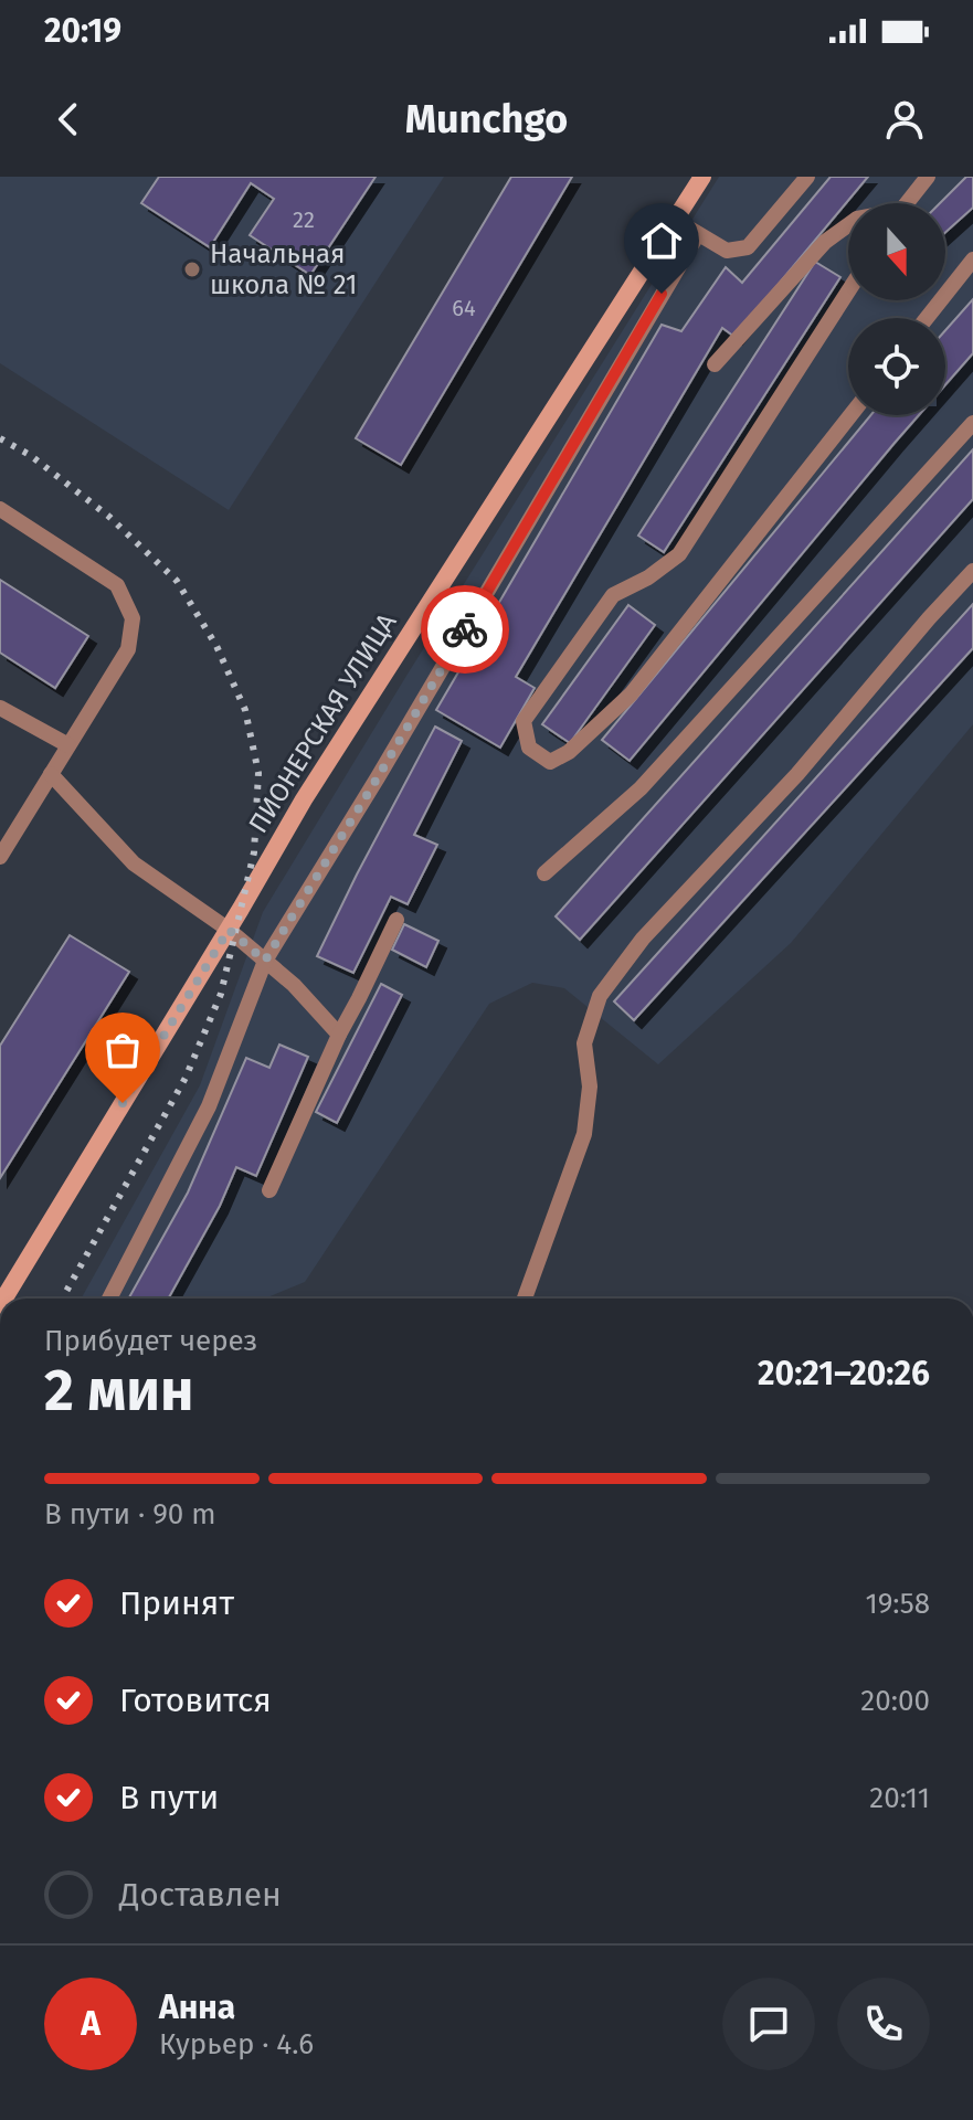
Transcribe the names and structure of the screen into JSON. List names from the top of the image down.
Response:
{
  "streets": {
    "main road": ["ПИОНЕРСКАЯ УЛИЦА"]
  },
  "places": ["Начальная школа № 21"],
  "house_numbers": ["22", "64"],
  "north": "bottom",
  "page": {
    "status": "20:19",
    "header": "Munchgo",
    "heading": ["2 мин", "Прибудет через", "20:21–20:26"],
    "panel": ["Анна", "Курьер · 4.6"],
    "bar": "В пути · 90 m",
    "list": [
      ["Принят", "19:58"],
      ["Готовится", "20:00"],
      ["В пути", "20:11"],
      "Доставлен"
    ],
    "round": "А"
  }
}
